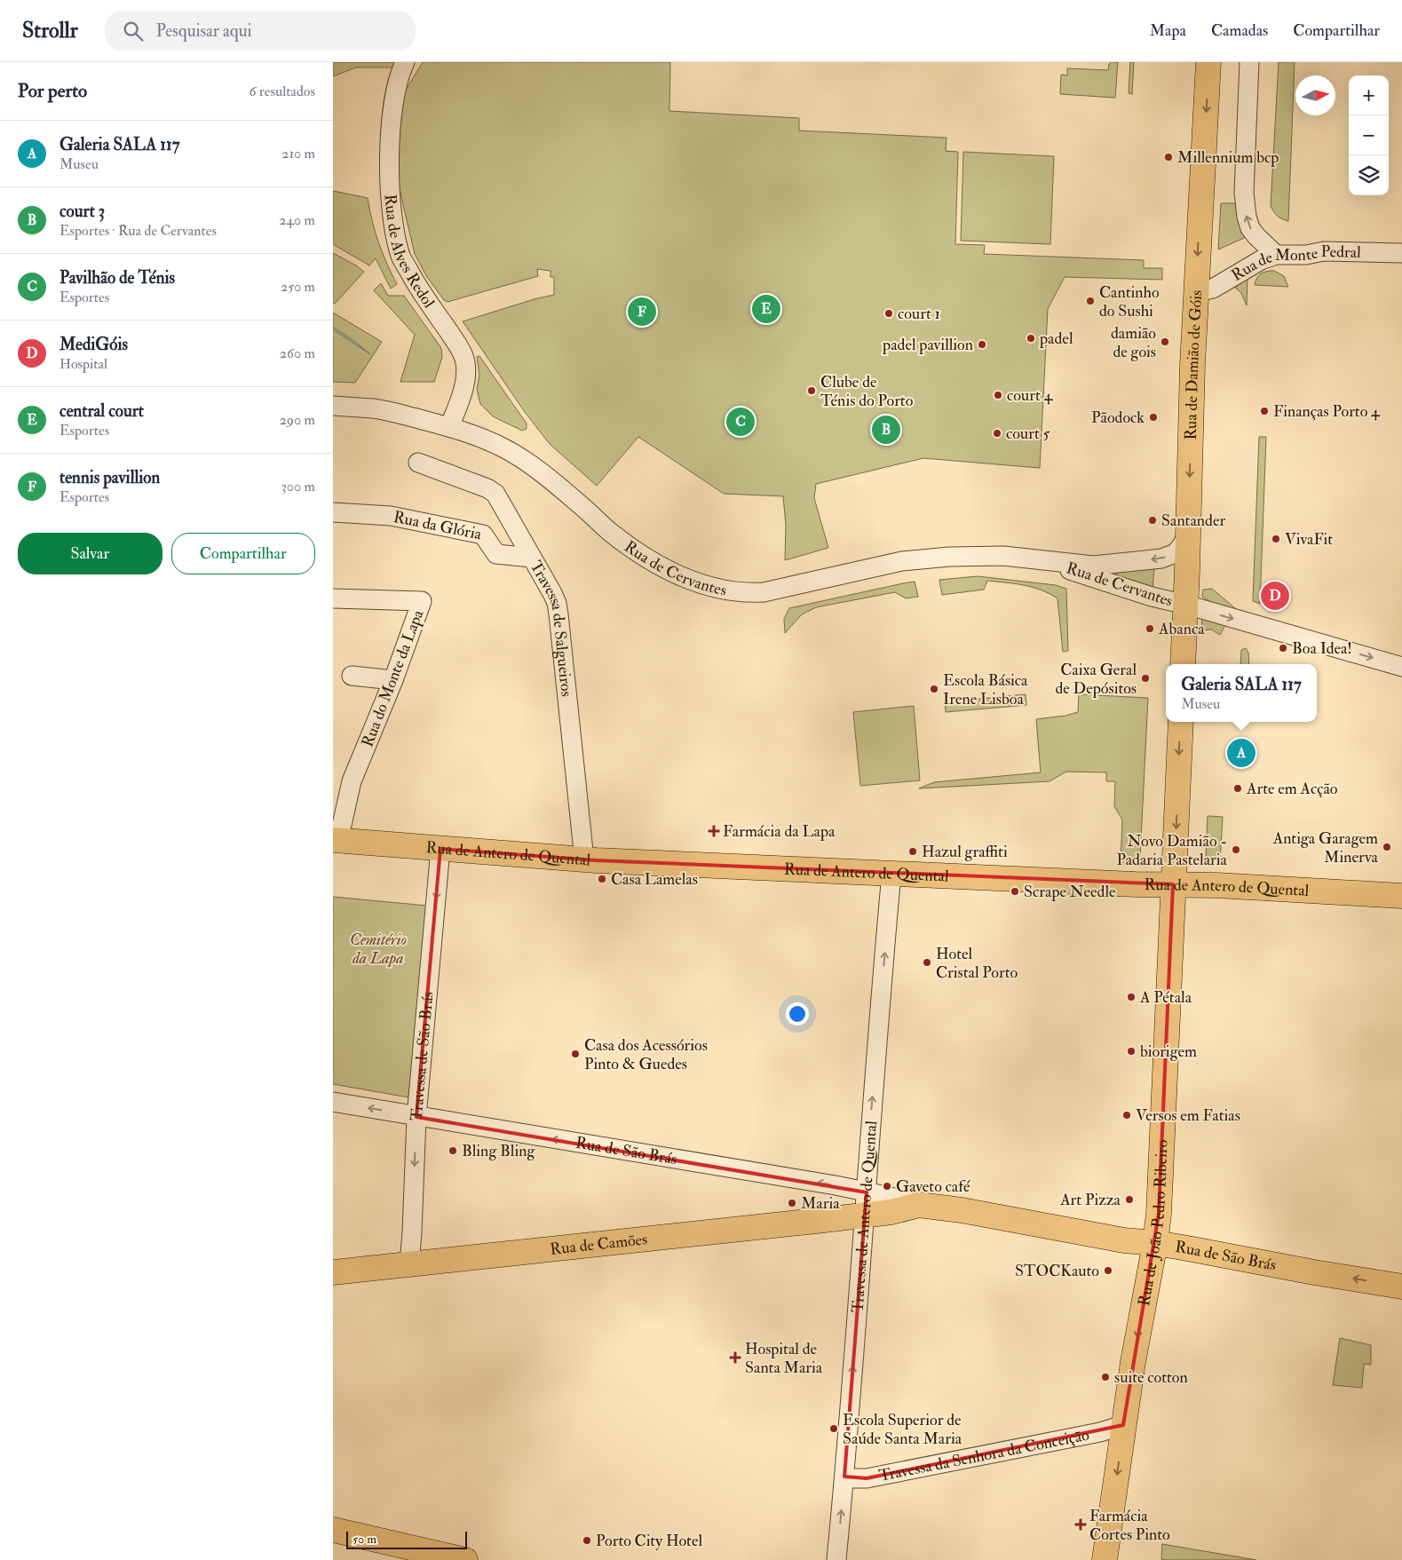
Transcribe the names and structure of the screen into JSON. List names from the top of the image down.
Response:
{
  "streets": {
    "main road": [
      "Rua de Damião de Góis",
      "Rua de Antero de Quental",
      "Rua de São Brás",
      "Rua de João Pedro Ribeiro",
      "Rua de Camões"
    ],
    "street": [
      "Rua de Alves Redol",
      "Rua de Monte Pedral",
      "Rua da Glória",
      "Rua de Cervantes",
      "Travessa de Salgueiros",
      "Rua do Monte da Lapa",
      "Travessa de São Brás",
      "Travessa de Antero de Quental",
      "Travessa da Senhora da Conceição"
    ]
  },
  "crossings": [
    ["Rua de Alves Redol", "Rua de Cervantes"],
    ["Rua de Monte Pedral", "Rua de Damião de Góis"],
    ["Rua de Damião de Góis", "Rua de Cervantes"],
    ["Rua da Glória", "Travessa de Salgueiros"],
    ["Travessa de Salgueiros", "Rua de Antero de Quental"],
    ["Rua do Monte da Lapa", "Rua de Antero de Quental"],
    ["Rua de Antero de Quental", "Travessa de São Brás"],
    ["Rua de Antero de Quental", "Travessa de Antero de Quental"],
    ["Rua de Antero de Quental", "Rua de João Pedro Ribeiro"],
    ["Travessa de São Brás", "Rua de São Brás"],
    ["Travessa de São Brás", "Rua de Camões"],
    ["Rua de São Brás", "Travessa de Antero de Quental"],
    ["Rua de São Brás", "Rua de João Pedro Ribeiro"],
    ["Rua de São Brás", "Rua de Camões"],
    ["Travessa de Antero de Quental", "Rua de Camões"],
    ["Travessa de Antero de Quental", "Travessa da Senhora da Conceição"],
    ["Rua de João Pedro Ribeiro", "Travessa da Senhora da Conceição"]
  ],
  "one_way": [
    "Rua de Damião de Góis",
    "Travessa de São Brás",
    "Rua de São Brás",
    "Travessa de Antero de Quental",
    "Rua de João Pedro Ribeiro"
  ],
  "parks": ["Cemitério da Lapa"],
  "places": {
    "other": [
      "Millennium bcp",
      "Cantinho do Sushi",
      "court 1",
      "padel",
      "damião de gois",
      "padel pavillion",
      "Clube de Ténis do Porto",
      "court 4",
      "Finanças Porto 4",
      "Pãodock",
      "court 5",
      "Santander",
      "VivaFit",
      "Abanca",
      "Boa Idea!",
      "Caixa Geral de Depósitos",
      "Escola Básica Irene Lisboa",
      "Arte em Acção",
      "Antiga Garagem Minerva",
      "Novo Damião - Padaria Pastelaria",
      "Hazul graffiti",
      "Casa Lamelas",
      "Scrape Needle",
      "Hotel Cristal Porto",
      "A Pétala",
      "biorigem",
      "Casa dos Acessórios Pinto & Guedes",
      "Versos em Fatias",
      "Bling Bling",
      "Gaveto café",
      "Art Pizza",
      "Maria",
      "STOCKauto",
      "suite cotton",
      "Escola Superior de Saúde Santa Maria",
      "Porto City Hotel"
    ],
    "health": ["Farmácia da Lapa", "Hospital de Santa Maria", "Farmácia Cortes Pinto"]
  },
  "scale_bar": "50 m",
  "north": "right",
  "page": {
    "header": "Strollr",
    "search": "Pesquisar aqui",
    "nav": ["Mapa", "Camadas", "Compartilhar"],
    "heading": ["Por perto", "6 resultados"],
    "map_buttons": ["+", "−"],
    "list": [
      {
        "mark": "A",
        "name": "Galeria SALA 117",
        "note": "Museu",
        "value": "210 m"
      },
      {
        "mark": "B",
        "name": "court 3",
        "note": "Esportes · Rua de Cervantes",
        "value": "240 m"
      },
      {
        "mark": "C",
        "name": "Pavilhão de Ténis",
        "note": "Esportes",
        "value": "250 m"
      },
      {
        "mark": "D",
        "name": "MediGóis",
        "note": "Hospital",
        "value": "260 m"
      },
      {
        "mark": "E",
        "name": "central court",
        "note": "Esportes",
        "value": "290 m"
      },
      {
        "mark": "F",
        "name": "tennis pavillion",
        "note": "Esportes",
        "value": "300 m"
      }
    ],
    "pins": [
      "E",
      "F",
      "C",
      "B",
      "D",
      "A"
    ],
    "buttons": ["Salvar", "Compartilhar"],
    "popup": ["Galeria SALA 117", "Museu"],
    "scale": "50 m"
  }
}
